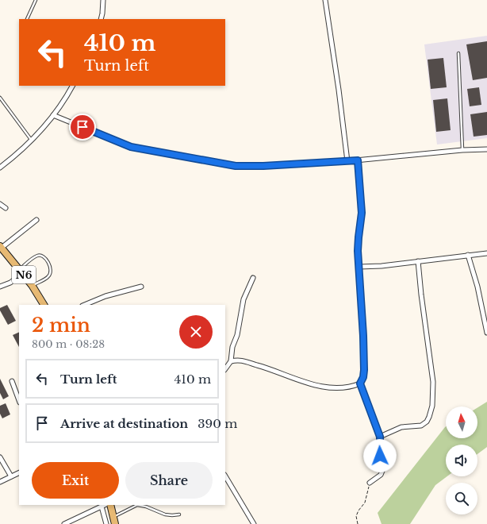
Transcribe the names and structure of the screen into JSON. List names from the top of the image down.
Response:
{
  "streets": {
    "main road": ["N6"]
  },
  "north": "top",
  "page": {
    "turn": ["410 m", "Turn left"],
    "heading": ["2 min", "800 m · 08:28"],
    "list": [
      {
        "name": "Turn left",
        "value": "410 m"
      },
      {
        "name": "Arrive at destination",
        "value": "390 m"
      }
    ],
    "buttons": ["Exit", "Share"]
  }
}
